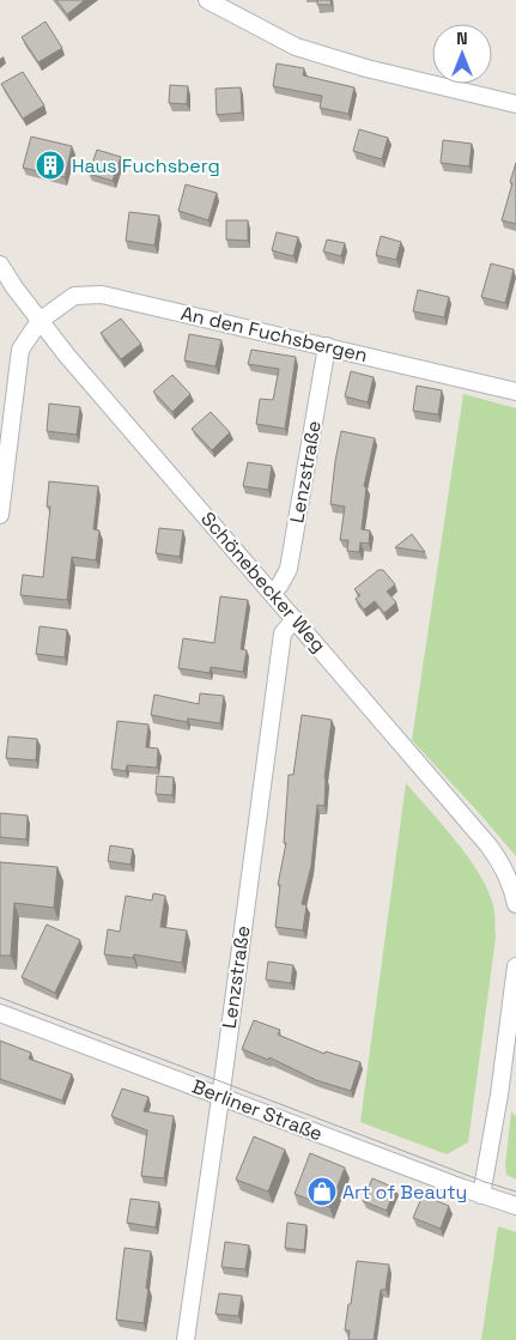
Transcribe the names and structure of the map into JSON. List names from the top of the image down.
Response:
{
  "streets": {
    "street": [
      "An den Fuchsbergen",
      "Lenzstraße",
      "Schönebecker Weg",
      "Berliner Straße"
    ]
  },
  "crossings": [
    ["An den Fuchsbergen", "Lenzstraße"],
    ["An den Fuchsbergen", "Schönebecker Weg"],
    ["Lenzstraße", "Schönebecker Weg"],
    ["Lenzstraße", "Berliner Straße"]
  ],
  "places": {
    "building": ["Haus Fuchsberg"],
    "shop": ["Art of Beauty"]
  },
  "north": "top"
}
